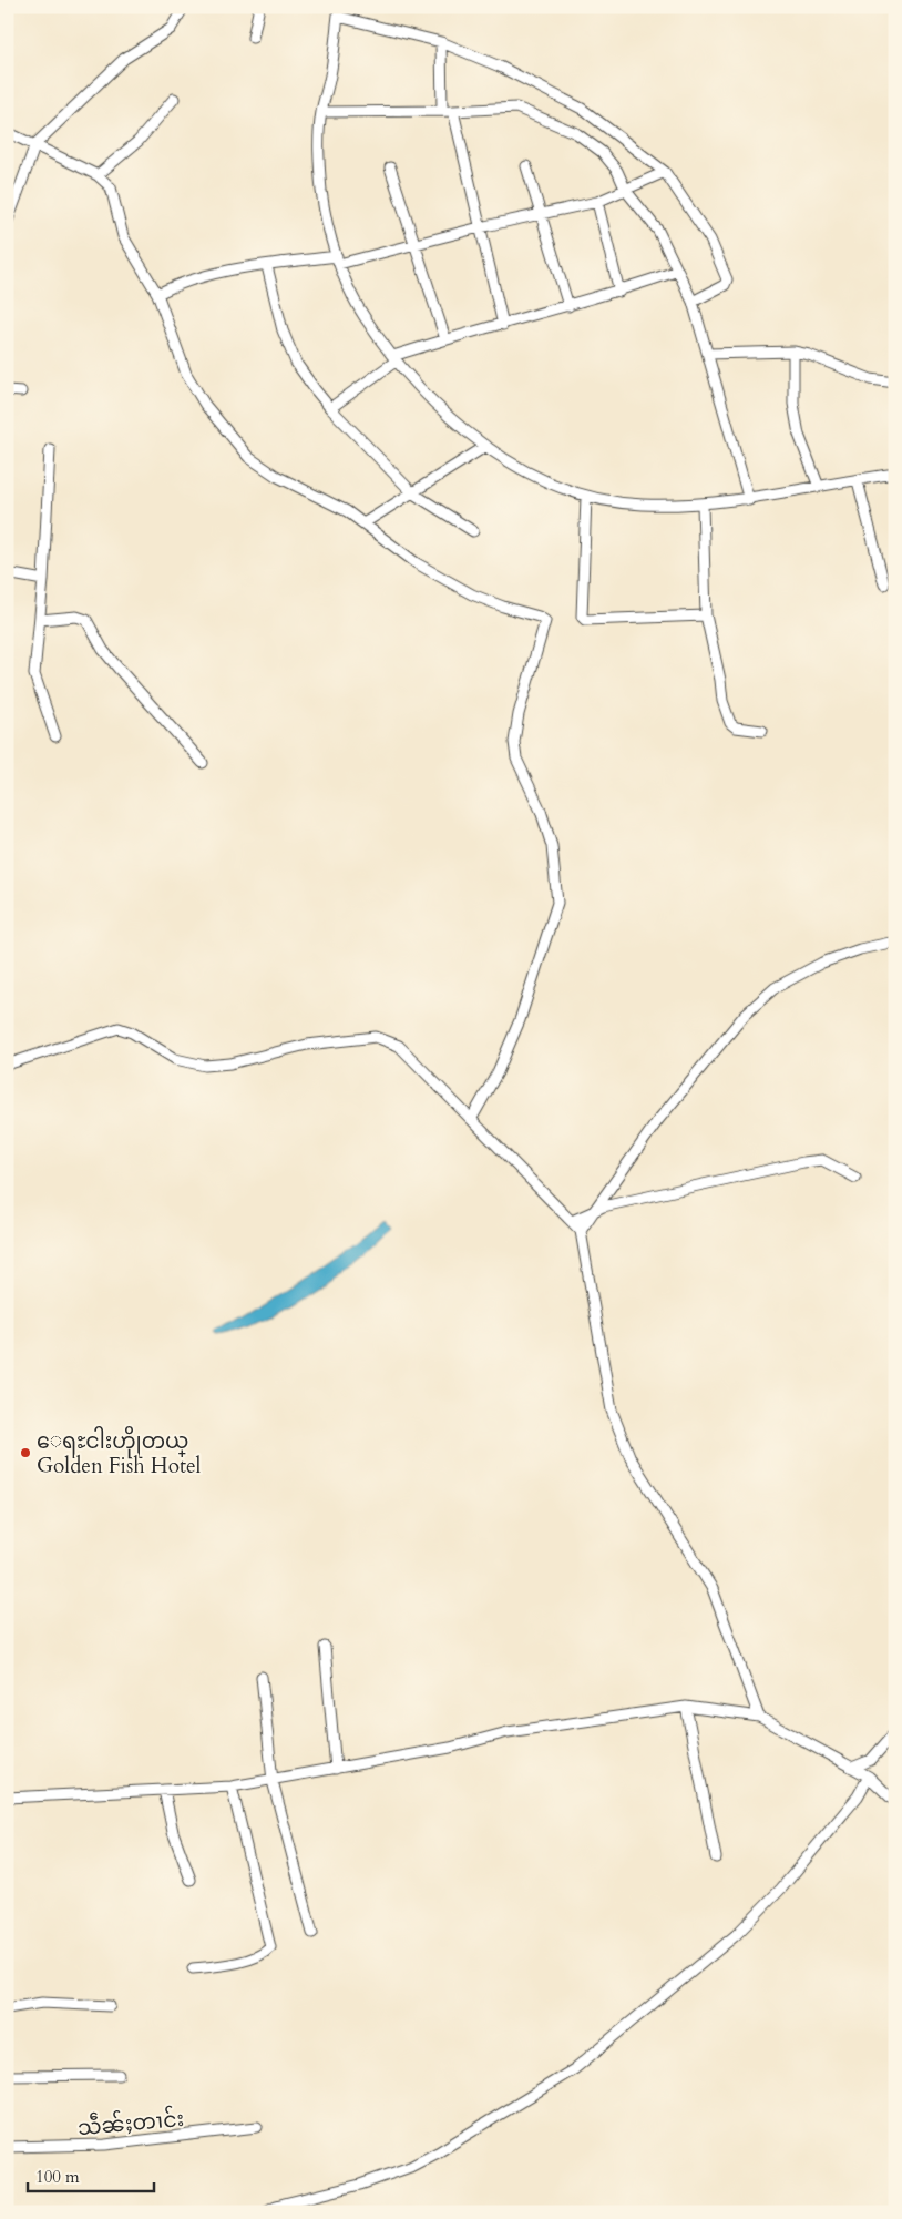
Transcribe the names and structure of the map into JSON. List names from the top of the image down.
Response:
{
  "streets": {
    "street": ["သဵၼ်ႈတၢင်း"]
  },
  "places": ["ေရႊငါးဟိုုတယ္ Golden Fish Hotel"],
  "scale_bar": "100 m"
}
